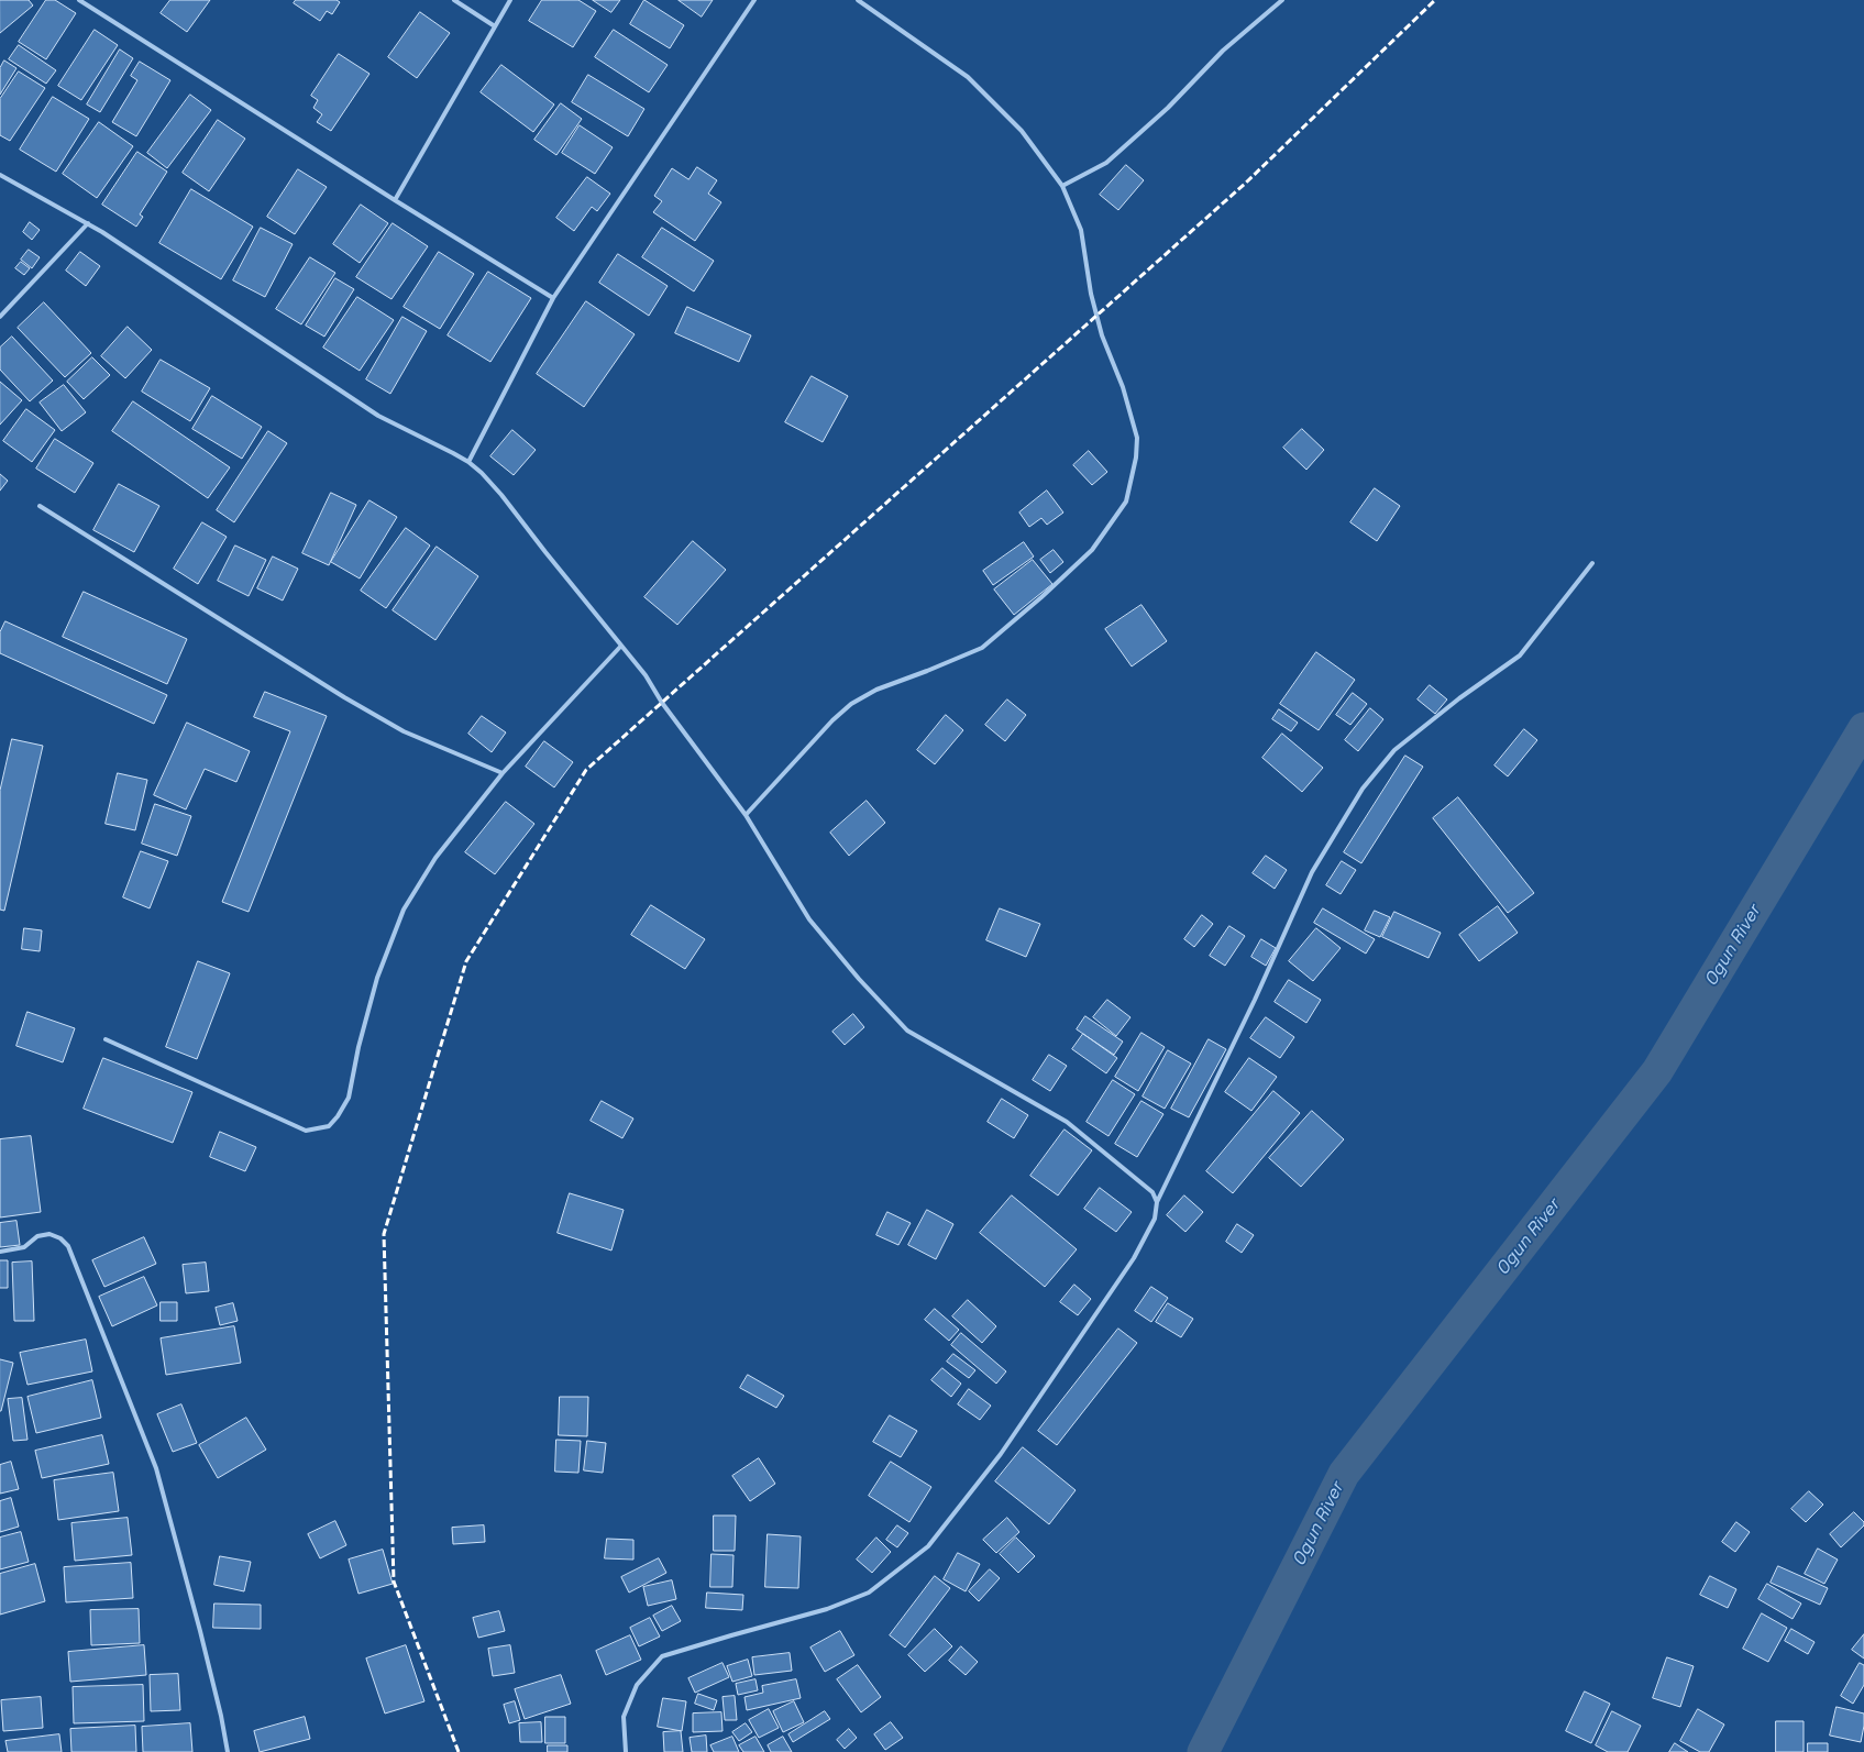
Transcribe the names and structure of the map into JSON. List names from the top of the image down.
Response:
{
  "water": ["Ogun River"]
}
